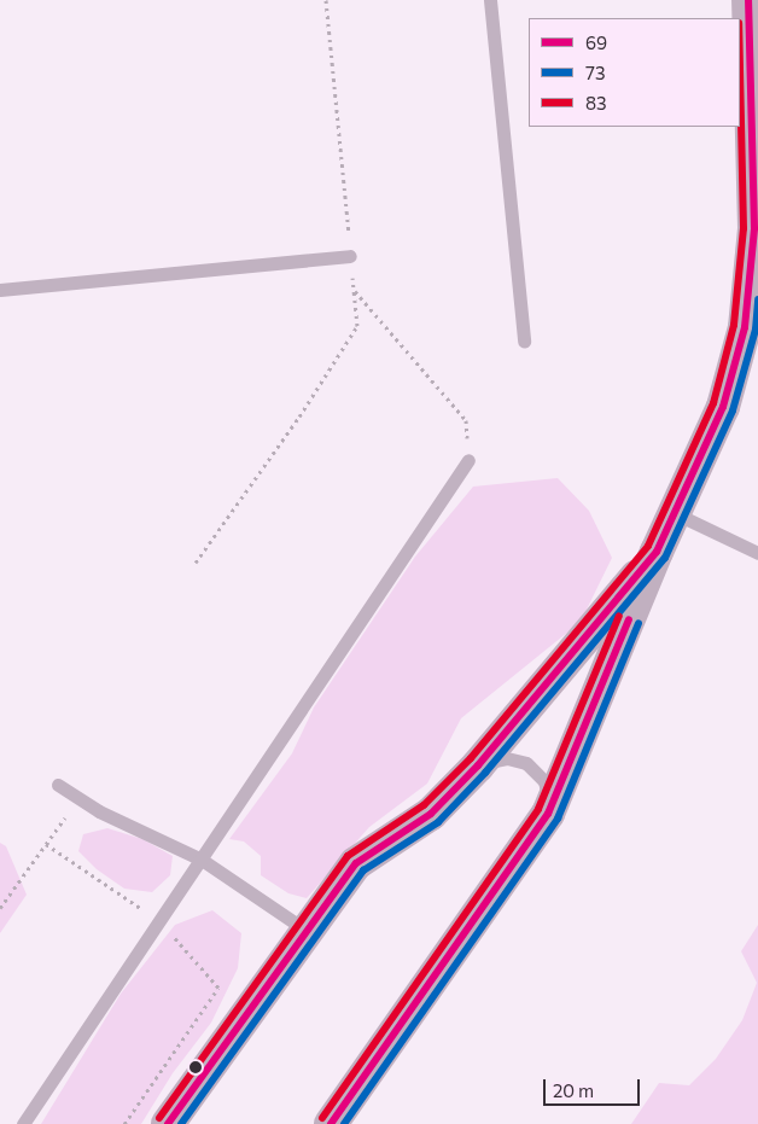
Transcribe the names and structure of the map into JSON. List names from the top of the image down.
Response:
{
  "lines": ["transit line 69", "transit line 83", "transit line 73"],
  "legend": ["69", "73", "83"],
  "scale_bar": "20 m"
}
